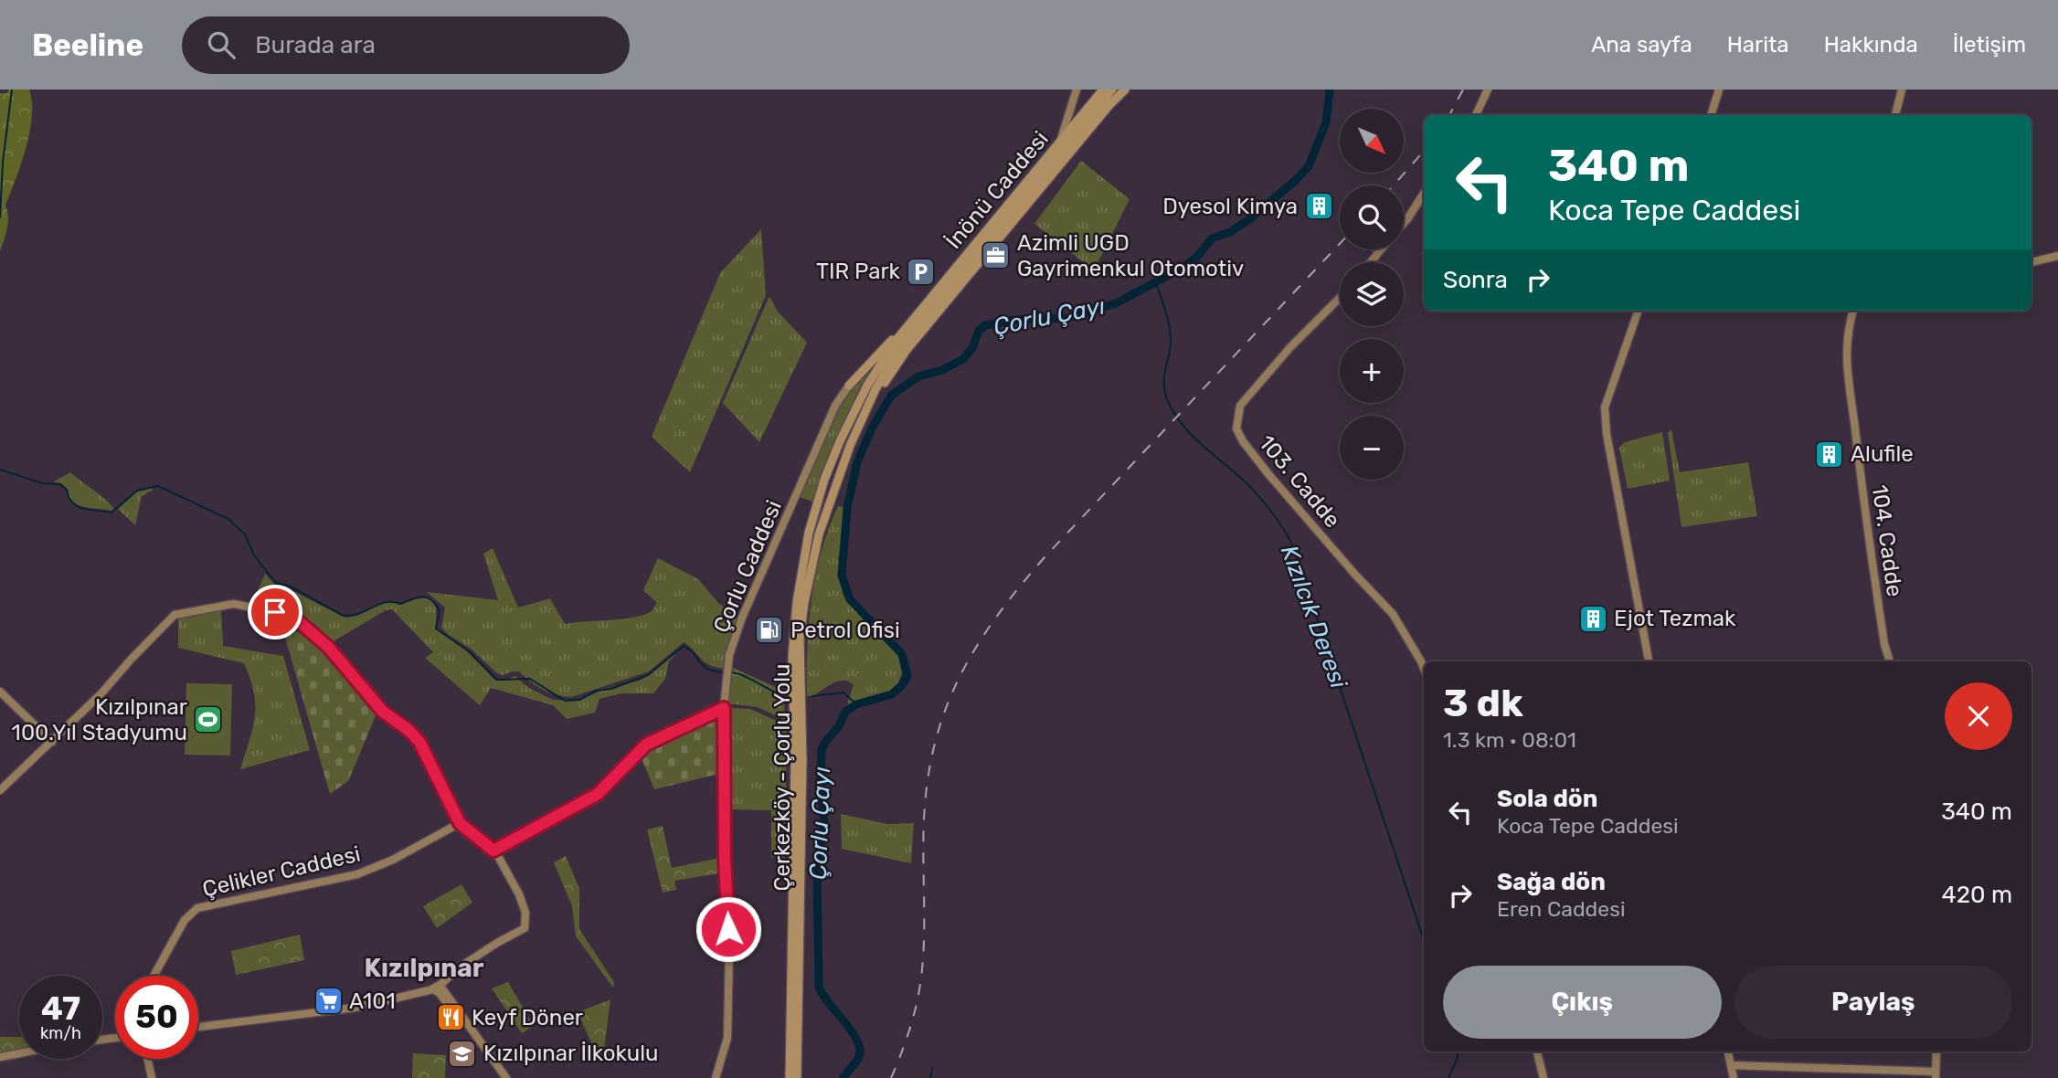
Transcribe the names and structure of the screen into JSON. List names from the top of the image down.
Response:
{
  "streets": {
    "main road": ["İnönü Caddesi", "Çerkezköy - Çorlu Yolu"],
    "street": [
      "103. Cadde",
      "104. Cadde",
      "Çorlu Caddesi",
      "Çelikler Caddesi"
    ]
  },
  "districts": ["Kızılpınar"],
  "water": ["Çorlu Çayı", "Kızılcık Deresi"],
  "places": {
    "building": ["Dyesol Kimya", "Alufile", "Ejot Tezmak"],
    "office": ["Azimli UGD Gayrimenkul Otomotiv"],
    "parking": ["TIR Park"],
    "fuel station": ["Petrol Ofisi"],
    "sports": ["Kızılpınar 100.Yıl Stadyumu"],
    "supermarket": ["A101"],
    "restaurant": ["Keyf Döner"],
    "school or university": ["Kızılpınar İlkokulu"]
  },
  "north": "bottom right",
  "page": {
    "header": "Beeline",
    "search": "Burada ara",
    "nav": [
      "Ana sayfa",
      "Harita",
      "Hakkında",
      "İletişim"
    ],
    "map_buttons": ["+", "−"],
    "turn": ["340 m", "Koca Tepe Caddesi"],
    "then": "Sonra",
    "heading": ["3 dk", "1.3 km · 08:01"],
    "list": [
      {
        "name": "Sola dön",
        "note": "Koca Tepe Caddesi",
        "value": "340 m"
      },
      {
        "name": "Sağa dön",
        "note": "Eren Caddesi",
        "value": "420 m"
      }
    ],
    "buttons": ["Çıkış", "Paylaş"],
    "speed": "47 km/h",
    "limit": "50"
  }
}
